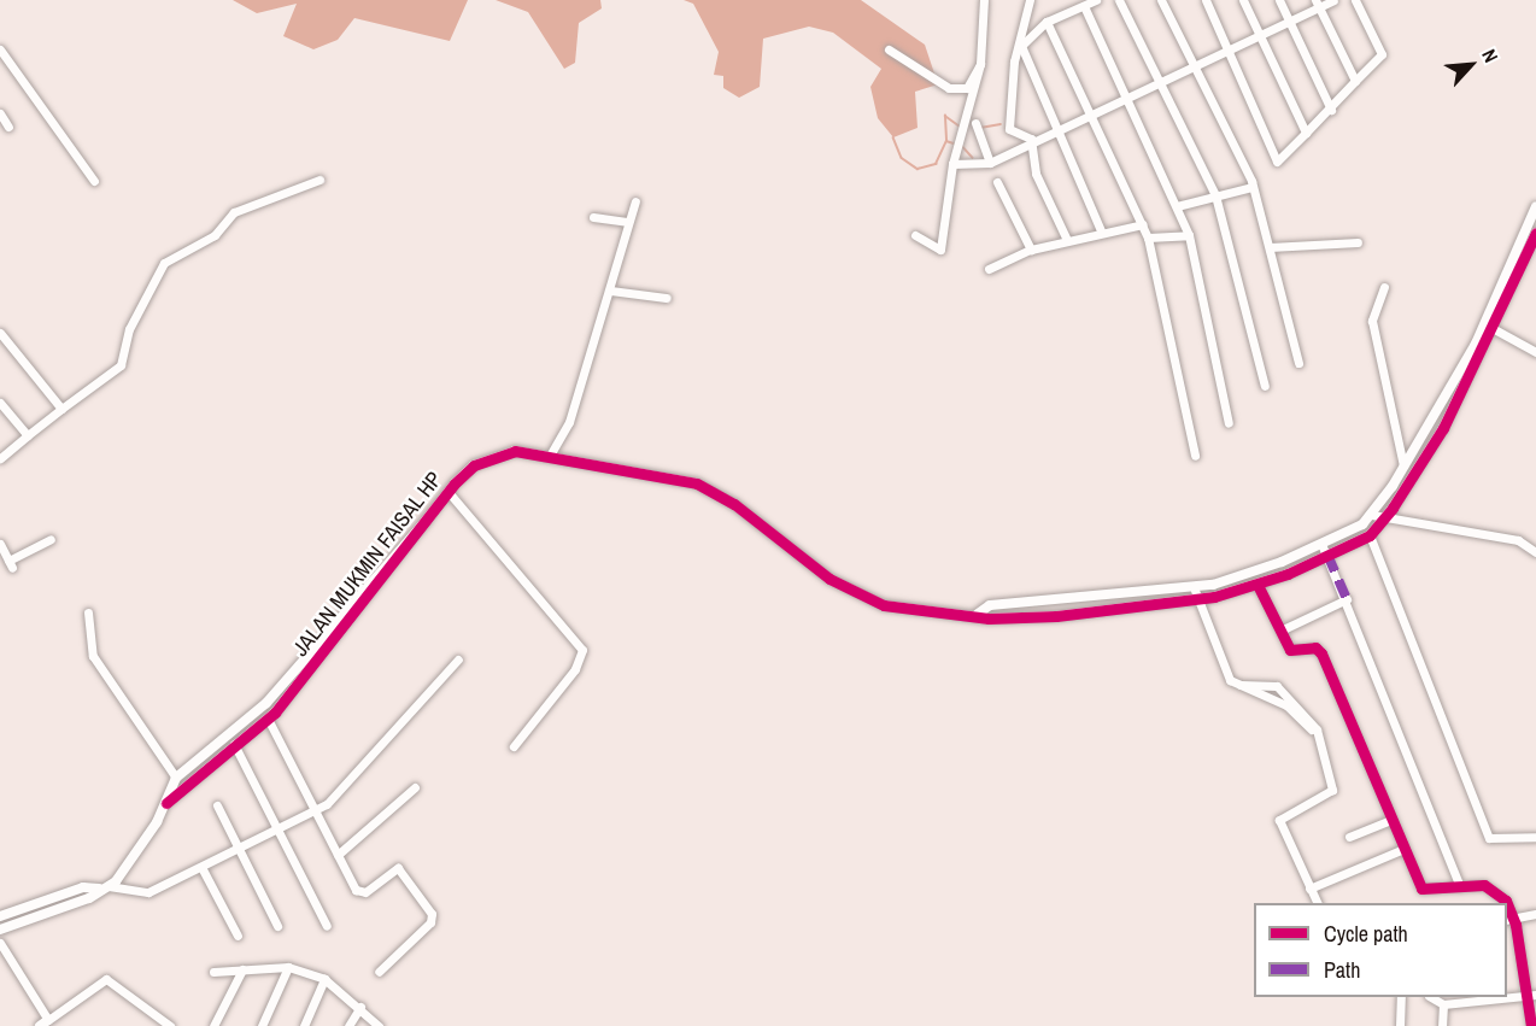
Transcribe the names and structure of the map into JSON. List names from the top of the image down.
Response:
{
  "streets": {
    "street": ["JALAN MUKMIN FAISAL HP"]
  },
  "legend": ["Cycle path", "Path"],
  "north": "top right"
}
